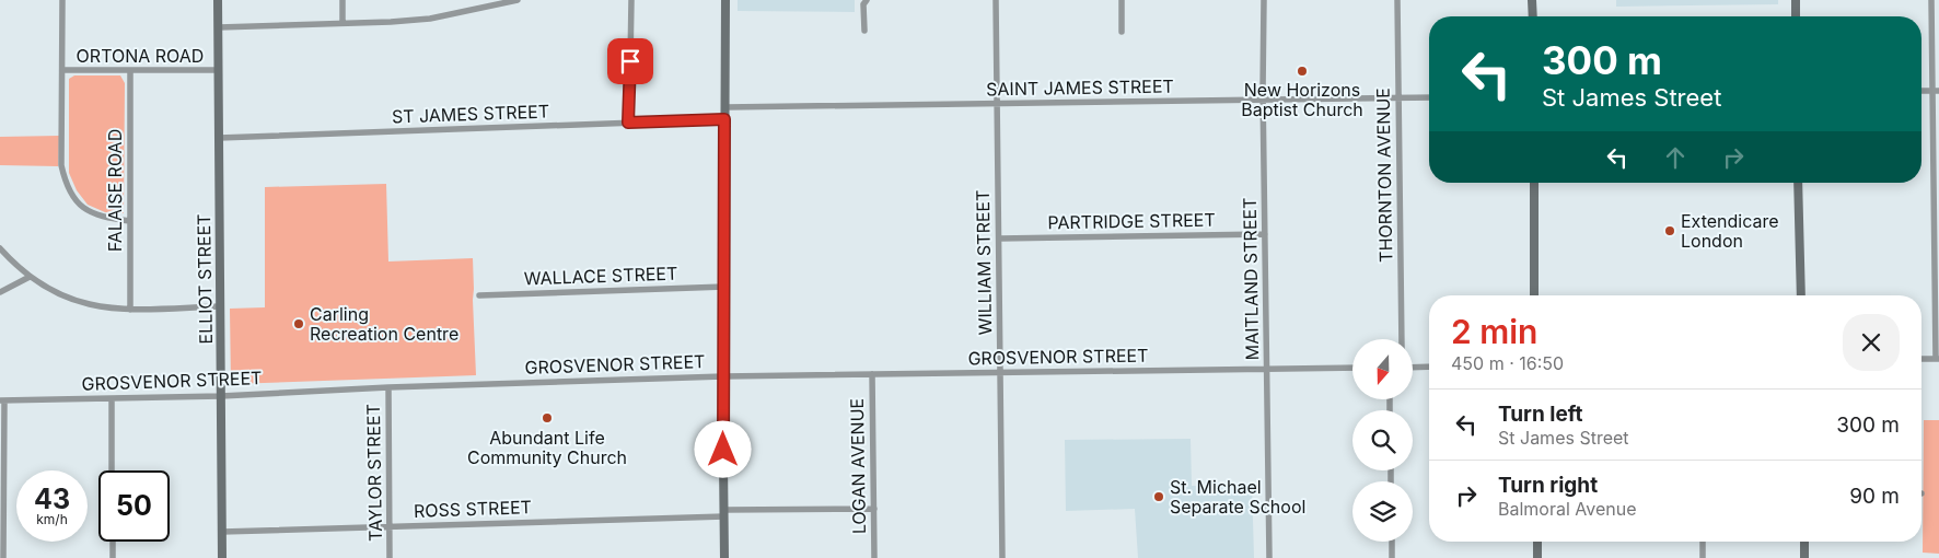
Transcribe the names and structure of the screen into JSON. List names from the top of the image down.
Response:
{
  "streets": {
    "street": [
      "ORTONA ROAD",
      "SAINT JAMES STREET",
      "ST JAMES STREET",
      "THORNTON AVENUE",
      "FALAISE ROAD",
      "PARTRIDGE STREET",
      "WILLIAM STREET",
      "WALLACE STREET",
      "ELLIOT STREET",
      "MAITLAND STREET",
      "GROSVENOR STREET",
      "LOGAN AVENUE",
      "TAYLOR STREET",
      "ROSS STREET"
    ]
  },
  "crossings": [
    ["ORTONA ROAD", "FALAISE ROAD"],
    ["ORTONA ROAD", "ELLIOT STREET"],
    ["SAINT JAMES STREET", "THORNTON AVENUE"],
    ["SAINT JAMES STREET", "WILLIAM STREET"],
    ["SAINT JAMES STREET", "MAITLAND STREET"],
    ["ST JAMES STREET", "ELLIOT STREET"],
    ["PARTRIDGE STREET", "WILLIAM STREET"],
    ["PARTRIDGE STREET", "MAITLAND STREET"],
    ["WILLIAM STREET", "GROSVENOR STREET"],
    ["ELLIOT STREET", "GROSVENOR STREET"],
    ["ELLIOT STREET", "ROSS STREET"],
    ["MAITLAND STREET", "GROSVENOR STREET"],
    ["GROSVENOR STREET", "LOGAN AVENUE"],
    ["GROSVENOR STREET", "TAYLOR STREET"],
    ["LOGAN AVENUE", "ROSS STREET"],
    ["TAYLOR STREET", "ROSS STREET"]
  ],
  "places": [
    "New Horizons Baptist Church",
    "Extendicare London",
    "Carling Recreation Centre",
    "Abundant Life Community Church",
    "St. Michael Separate School"
  ],
  "north": "bottom",
  "page": {
    "turn": ["300 m", "St James Street"],
    "heading": ["2 min", "450 m · 16:50"],
    "list": [
      {
        "name": "Turn left",
        "note": "St James Street",
        "value": "300 m"
      },
      {
        "name": "Turn right",
        "note": "Balmoral Avenue",
        "value": "90 m"
      }
    ],
    "speed": "43 km/h",
    "limit": "50"
  }
}
